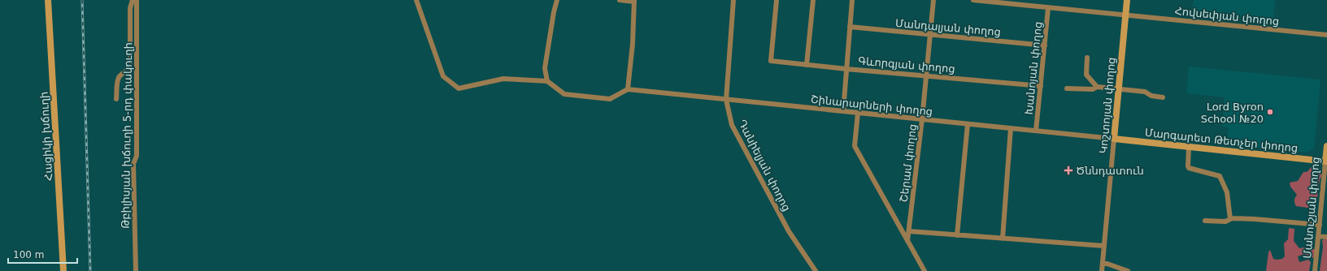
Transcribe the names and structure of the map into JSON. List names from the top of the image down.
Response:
{
  "streets": {
    "street": [
      "Հովսեփյան փողոց",
      "Մանդալյան փողոց",
      "Գևորգյան փողոց",
      "Խանոյան փողոց",
      "Շինարարների փողոց",
      "Կոշտոյան փողոց",
      "Թբիլիսյան խճուղի 5-րդ փակուղի",
      "Հացիկի խճուղի",
      "Մարգարետ Թետչեր փողոց",
      "Շերամ փողոց",
      "Դանիելյան փողոց",
      "Մանուշյան փողոց"
    ]
  },
  "crossings": [
    ["Հովսեփյան փողոց", "Խանոյան փողոց"],
    ["Հովսեփյան փողոց", "Կոշտոյան փողոց"],
    ["Մանդալյան փողոց", "Խանոյան փողոց"],
    ["Մանդալյան փողոց", "Շերամ փողոց"],
    ["Գևորգյան փողոց", "Խանոյան փողոց"],
    ["Գևորգյան փողոց", "Շերամ փողոց"],
    ["Խանոյան փողոց", "Շինարարների փողոց"],
    ["Շինարարների փողոց", "Կոշտոյան փողոց"],
    ["Շինարարների փողոց", "Մարգարետ Թետչեր փողոց"],
    ["Շինարարների փողոց", "Շերամ փողոց"],
    ["Շինարարների փողոց", "Դանիելյան փողոց"],
    ["Կոշտոյան փողոց", "Մարգարետ Թետչեր փողոց"],
    ["Մարգարետ Թետչեր փողոց", "Մանուշյան փողոց"]
  ],
  "places": {
    "other": ["Lord Byron School №20"],
    "health": ["Ծննդատուն"]
  },
  "scale_bar": "100 m"
}
